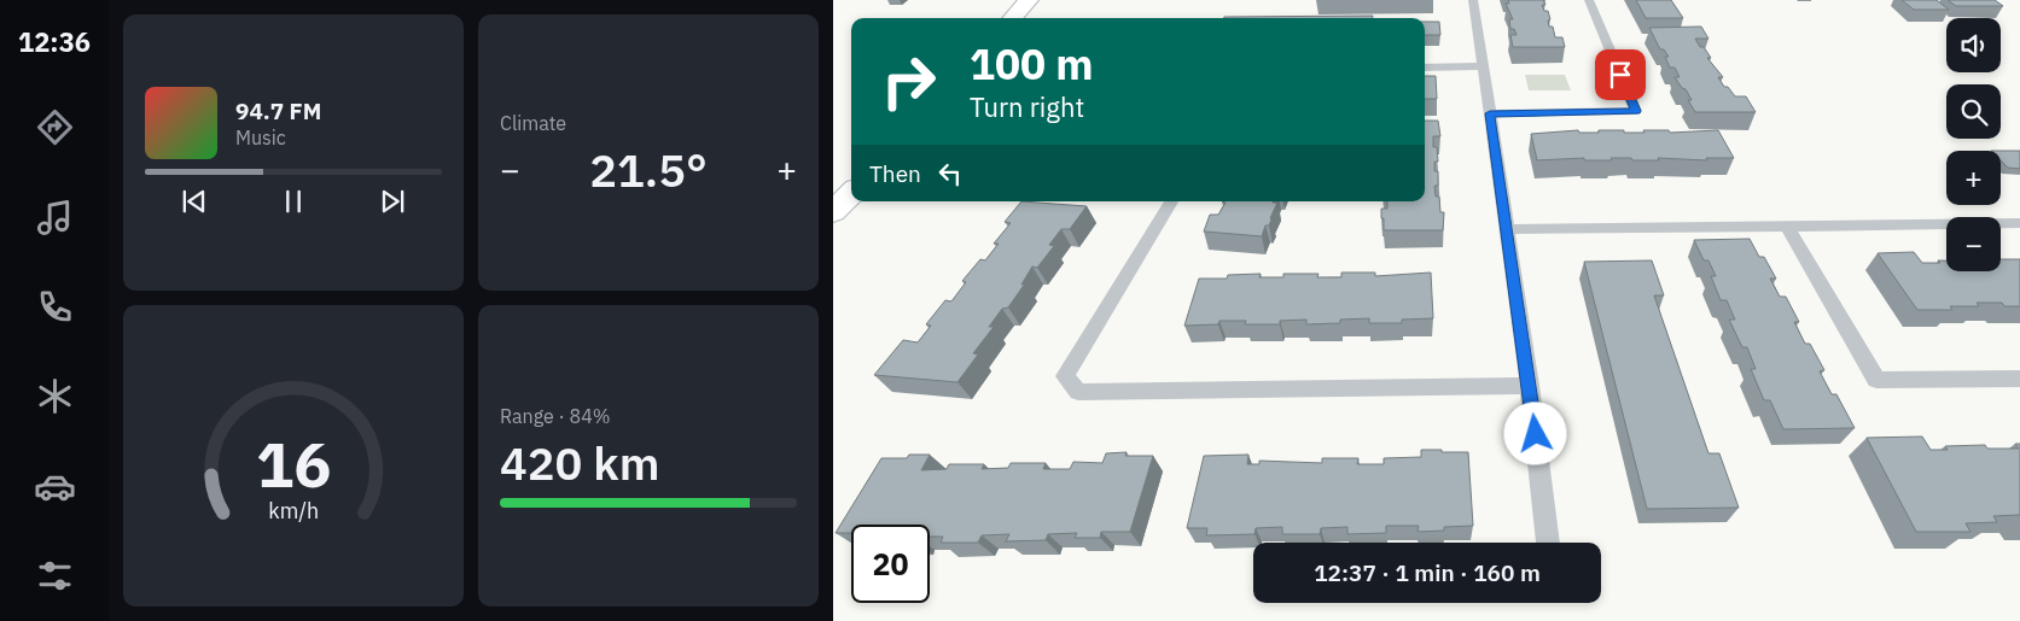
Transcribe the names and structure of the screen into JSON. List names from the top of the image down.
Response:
{
  "page": {
    "tabs": "12:36",
    "tile": [
      "Climate",
      ["Range · 84%", "420 km"]
    ],
    "map_buttons": ["+", "−"],
    "turn": ["100 m", "Turn right"],
    "song": ["94.7 FM", "Music"],
    "heat": ["−", "21.5°", "+"],
    "then": "Then",
    "limit": "20",
    "trip": "12:37 · 1 min · 160 m",
    "gauge": ["16", "km/h"]
  }
}
